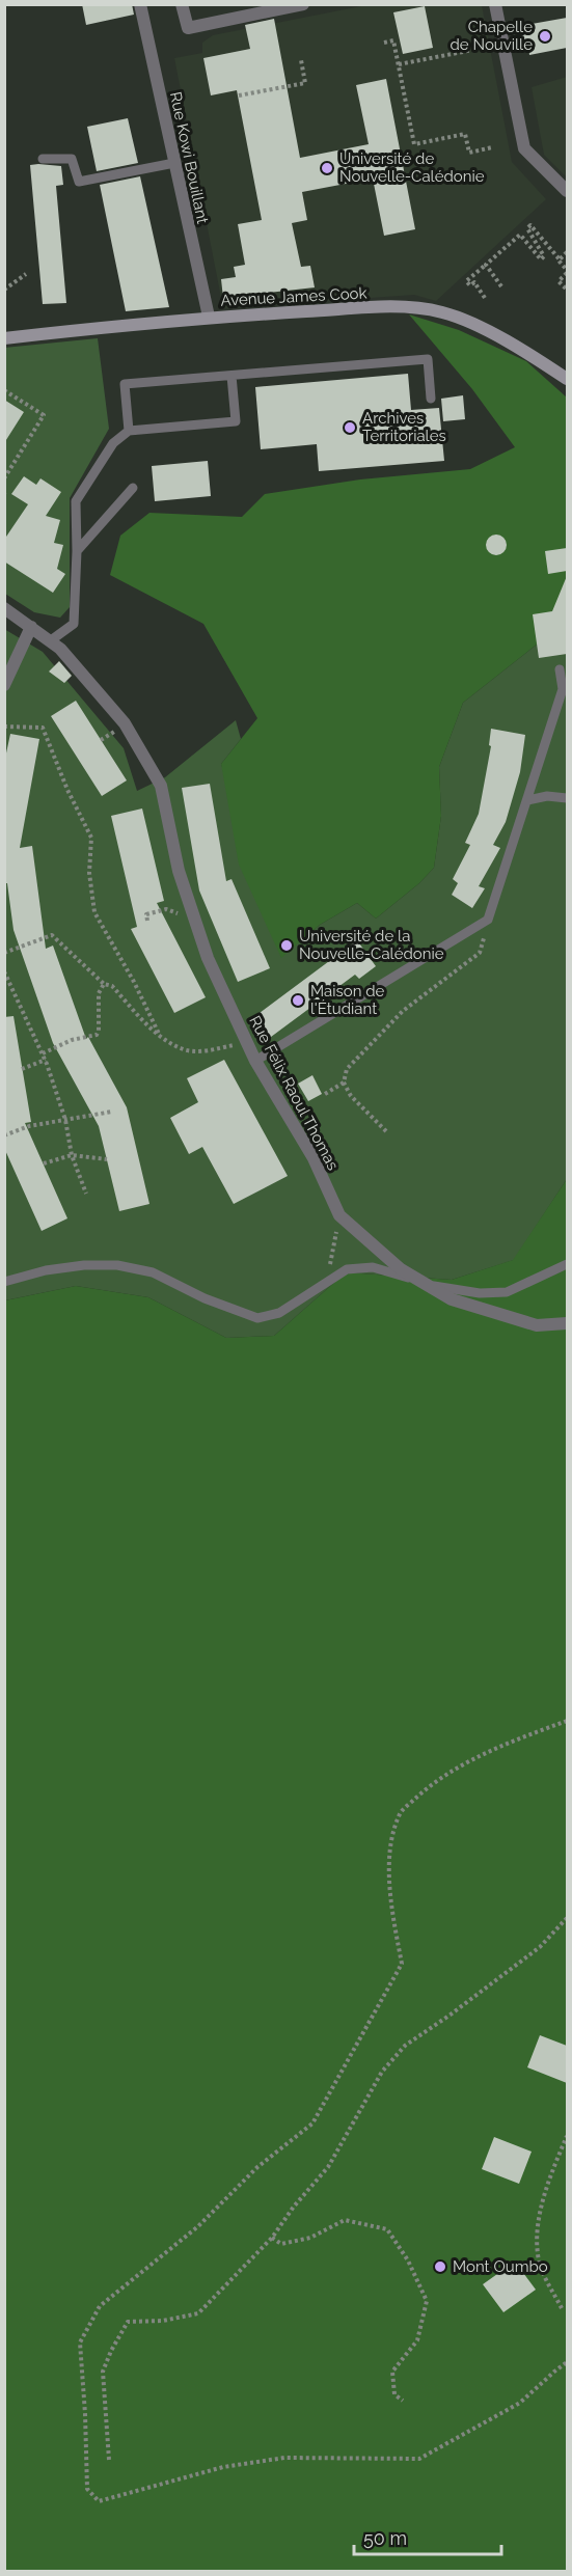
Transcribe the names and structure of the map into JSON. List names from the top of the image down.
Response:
{
  "streets": {
    "main road": ["Avenue James Cook"],
    "street": ["Rue Kowi Bouillant", "Rue Félix Raoul Thomas"]
  },
  "crossings": [
    ["Rue Kowi Bouillant", "Avenue James Cook"]
  ],
  "places": [
    "Chapelle de Nouville",
    "Université de Nouvelle-Calédonie",
    "Archives Territoriales",
    "Université de la Nouvelle-Calédonie",
    "Maison de l'Étudiant",
    "Mont Oumbo"
  ],
  "scale_bar": "50 m"
}
